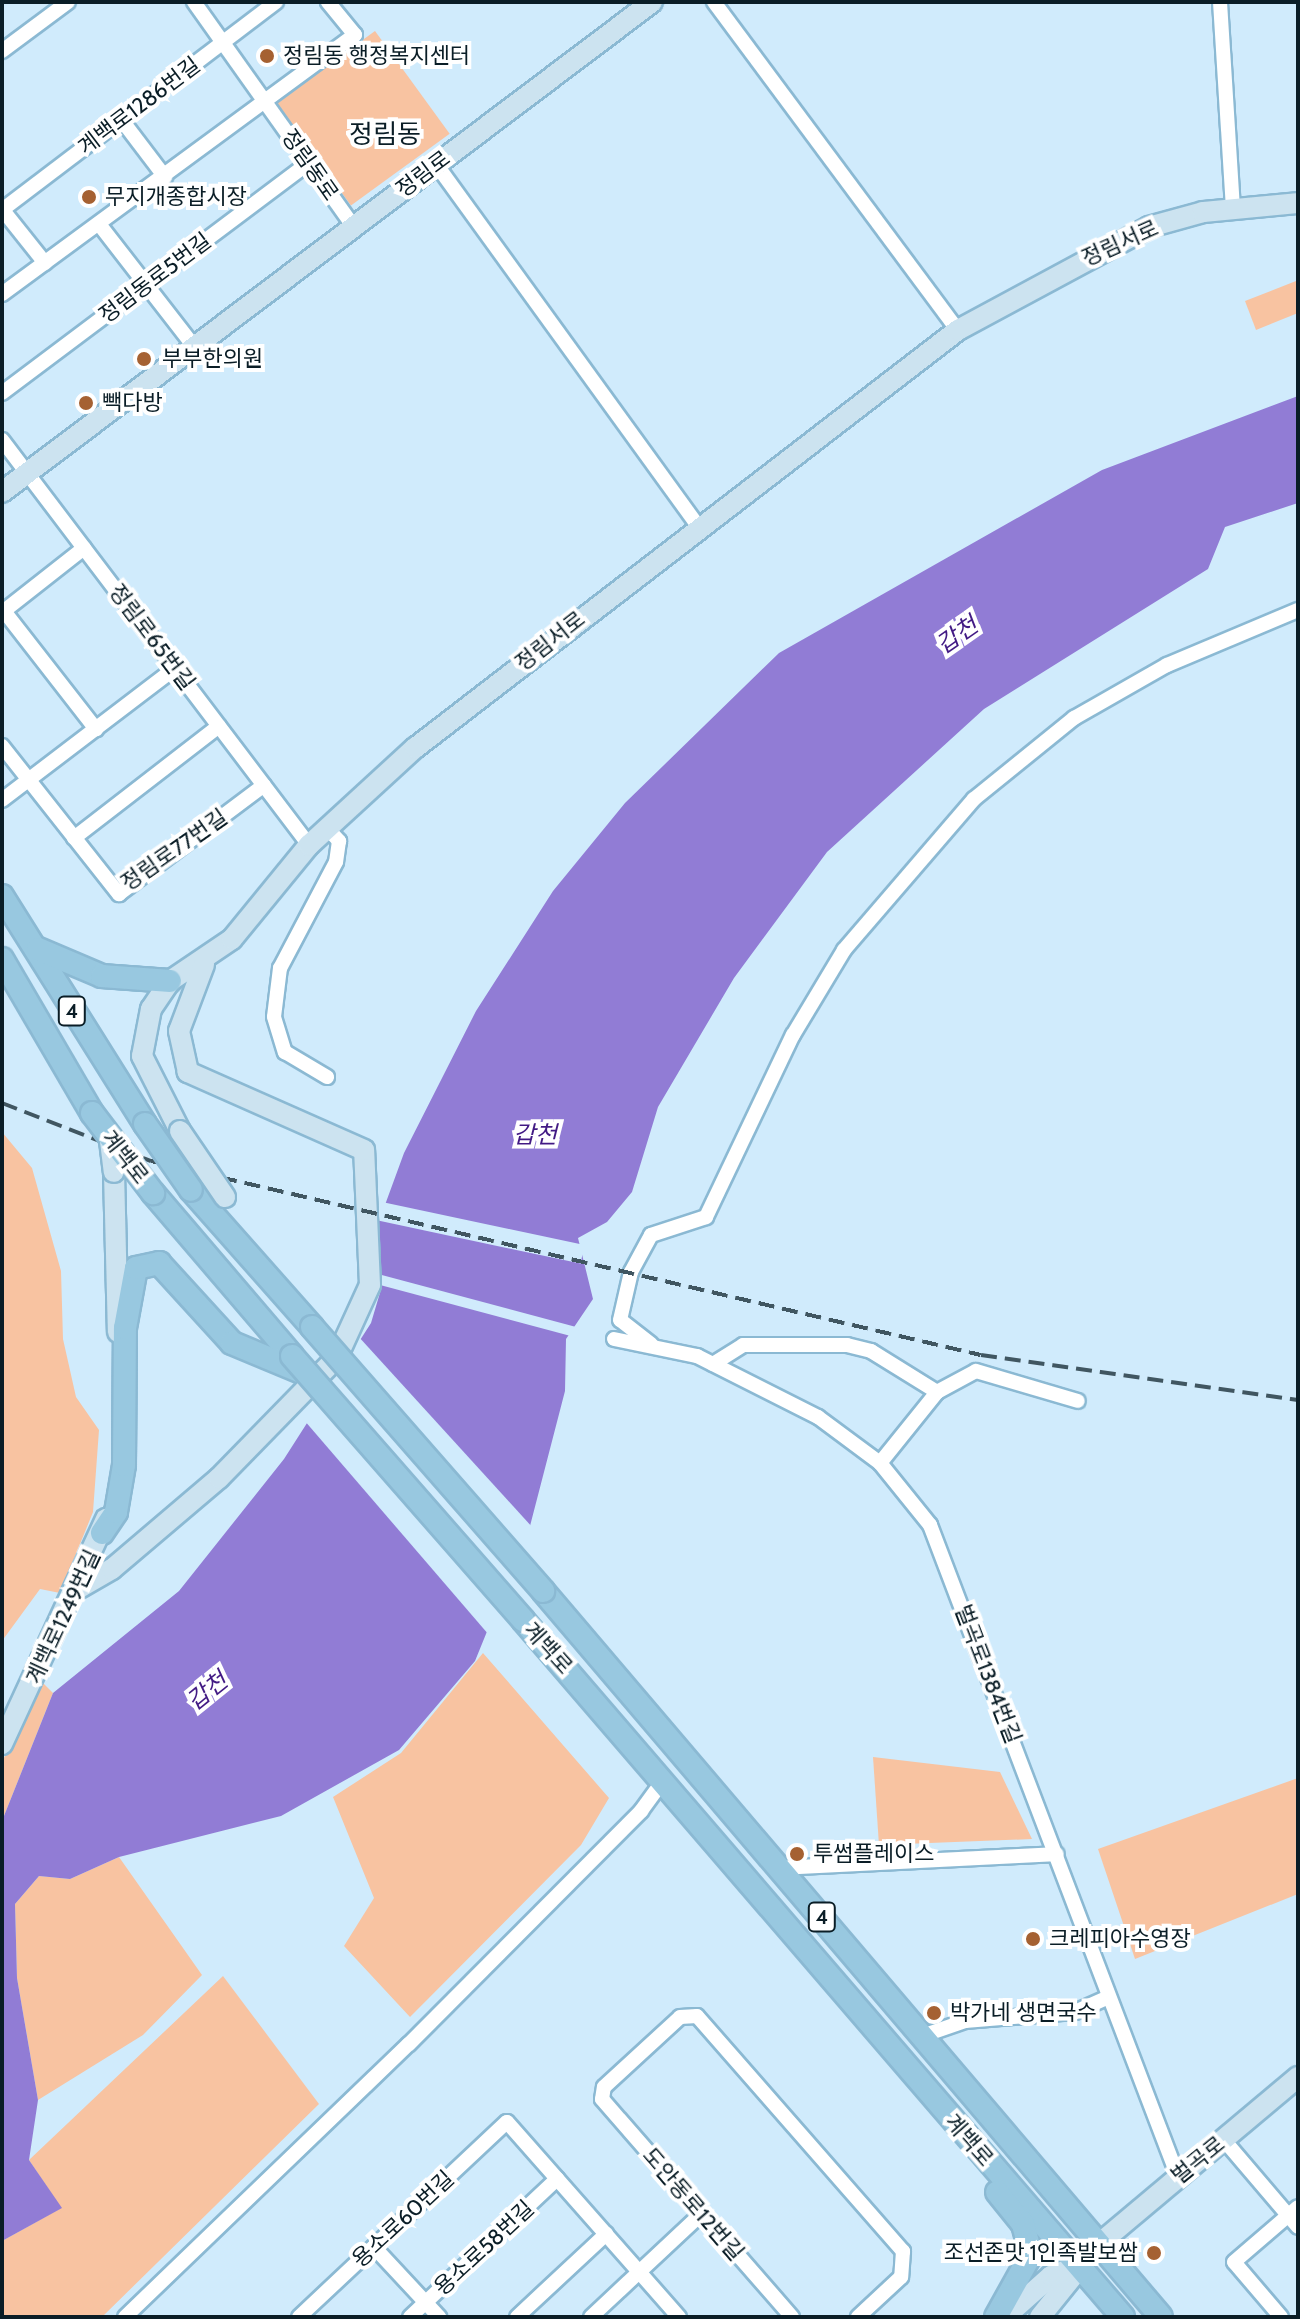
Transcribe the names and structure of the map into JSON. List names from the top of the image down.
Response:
{
  "streets": {
    "main road": [
      "정림로",
      "정림서로",
      "4",
      "계백로",
      "계백로1249번길",
      "벌곡로"
    ],
    "street": [
      "계백로1286번길",
      "정림동로",
      "정림동로5번길",
      "정림로65번길",
      "정림로77번길",
      "벌곡로1384번길",
      "도안동로12번길",
      "용소로60번길",
      "용소로58번길"
    ]
  },
  "crossings": [
    ["계백로1286번길", "정림동로"],
    ["정림동로", "정림로"],
    ["정림동로", "정림동로5번길"],
    ["정림로", "정림로65번길"],
    ["정림서로", "정림로65번길"],
    ["정림로65번길", "정림로77번길"],
    ["계백로", "계백로1249번길"],
    ["계백로", "벌곡로"],
    ["벌곡로1384번길", "벌곡로"],
    ["용소로60번길", "용소로58번길"]
  ],
  "districts": ["정림동"],
  "water": ["갑천"],
  "places": [
    "정림동 행정복지센터",
    "무지개종합시장",
    "부부한의원",
    "빽다방",
    "투썸플레이스",
    "크레피아수영장",
    "박가네 생면국수",
    "조선존맛 1인족발보쌈"
  ]
}
